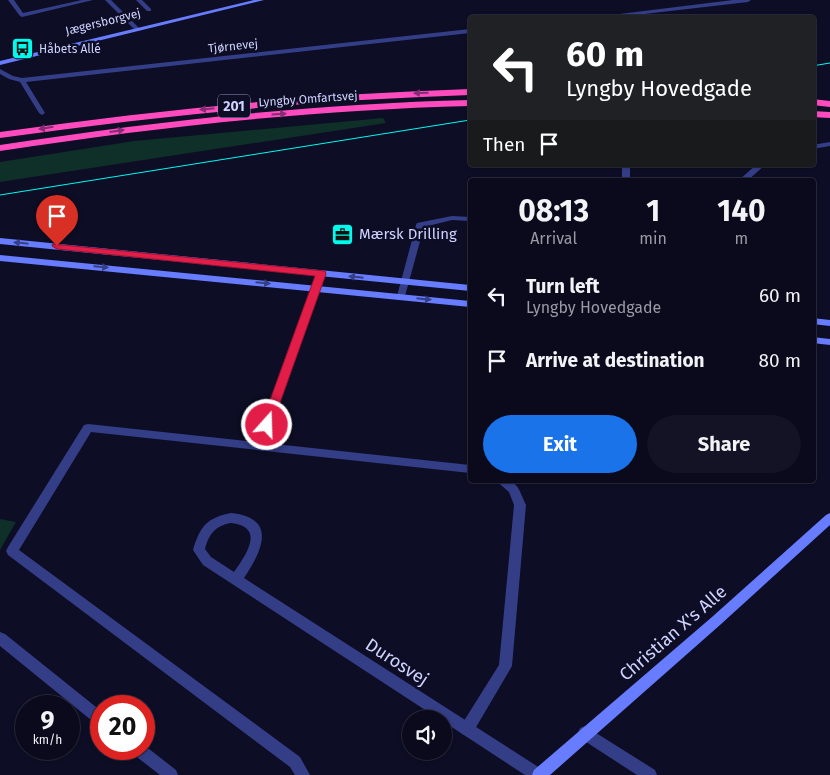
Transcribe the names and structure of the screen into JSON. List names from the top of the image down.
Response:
{
  "streets": {
    "highway": ["Lyngby Omfartsvej", "201"],
    "street": [
      "Jægersborgvej",
      "Tjørnevej",
      "Christian X's Alle",
      "Durosvej"
    ]
  },
  "crossings": [
    ["Christian X's Alle", "Durosvej"]
  ],
  "places": {
    "bus stop": ["Håbets Allé"],
    "office": ["Mærsk Drilling"]
  },
  "page": {
    "turn": ["60 m", "Lyngby Hovedgade"],
    "then": "Then",
    "eta": [
      "08:13",
      "Arrival",
      "1",
      "min",
      "140",
      "m"
    ],
    "list": [
      {
        "name": "Turn left",
        "note": "Lyngby Hovedgade",
        "value": "60 m"
      },
      {
        "name": "Arrive at destination",
        "value": "80 m"
      }
    ],
    "buttons": ["Exit", "Share"],
    "speed": "9 km/h",
    "limit": "20"
  }
}
